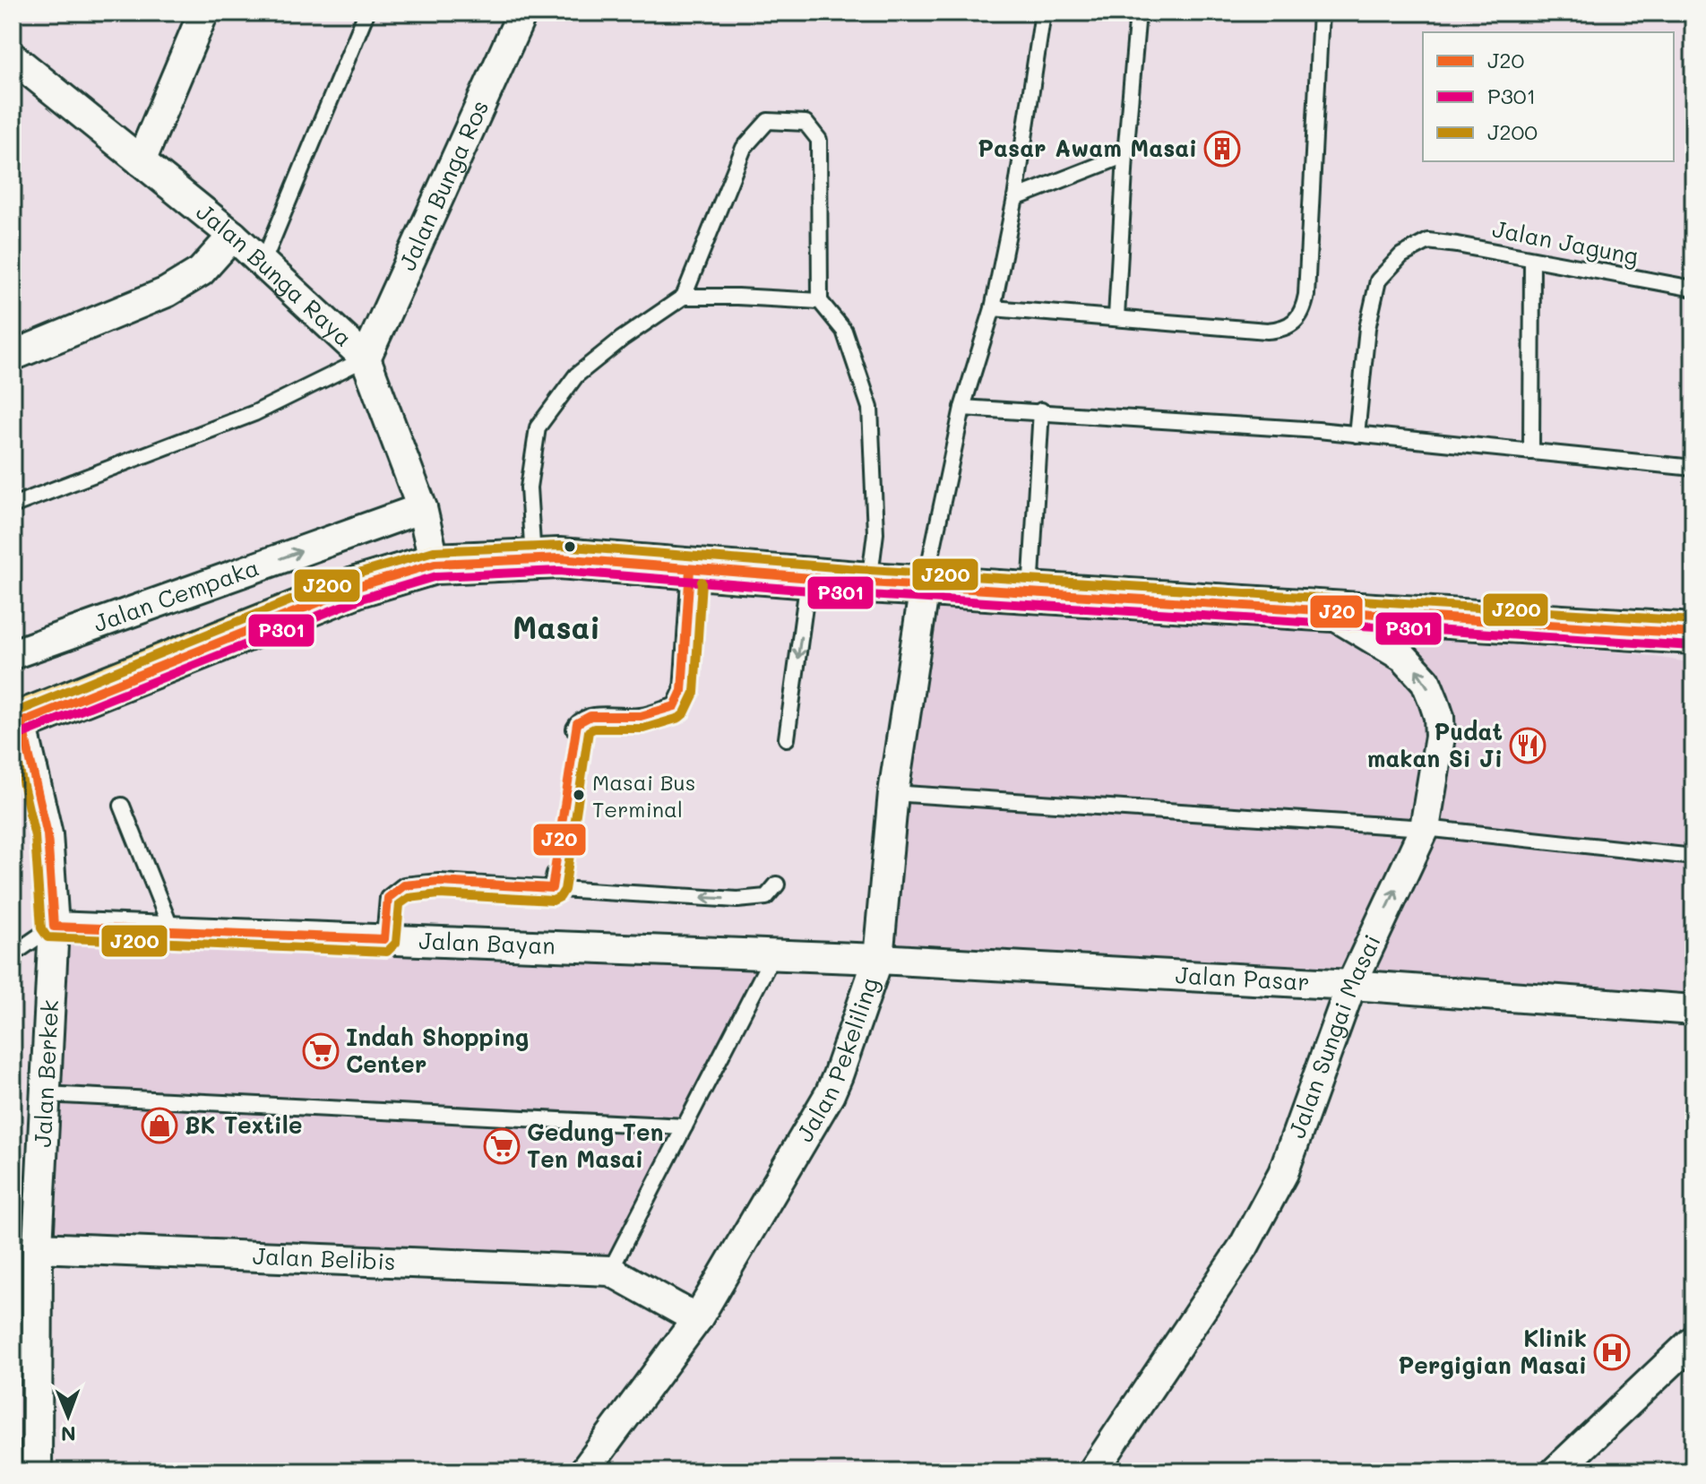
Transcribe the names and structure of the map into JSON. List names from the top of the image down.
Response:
{
  "streets": {
    "street": [
      "Jalan Bunga Ros",
      "Jalan Bunga Raya",
      "Jalan Cempaka",
      "Jalan Bayan",
      "Jalan Pasar",
      "Jalan Sungai Masai",
      "Jalan Pekeliling",
      "Jalan Berkek",
      "Jalan Belibis"
    ],
    "lane": ["Jalan Jagung"]
  },
  "crossings": [
    ["Jalan Bunga Ros", "Jalan Bunga Raya"],
    ["Jalan Bunga Raya", "Jalan Cempaka"],
    ["Jalan Bayan", "Jalan Pasar"],
    ["Jalan Bayan", "Jalan Pekeliling"],
    ["Jalan Bayan", "Jalan Berkek"],
    ["Jalan Pasar", "Jalan Sungai Masai"],
    ["Jalan Pasar", "Jalan Pekeliling"],
    ["Jalan Pekeliling", "Jalan Belibis"],
    ["Jalan Berkek", "Jalan Belibis"]
  ],
  "one_way": ["Jalan Cempaka", "Jalan Sungai Masai"],
  "districts": ["Masai"],
  "places": {
    "building": ["Pasar Awam Masai"],
    "restaurant": ["Pudat makan Si Ji"],
    "other": ["Masai Bus Terminal"],
    "supermarket": ["Indah Shopping Center", "Gedung Ten Ten Masai"],
    "shop": ["BK Textile"],
    "hospital": ["Klinik Pergigian Masai"]
  },
  "lines": ["transit line J200", "transit line J20", "transit line P301"],
  "legend": ["J20", "P301", "J200"],
  "north": "bottom"
}
